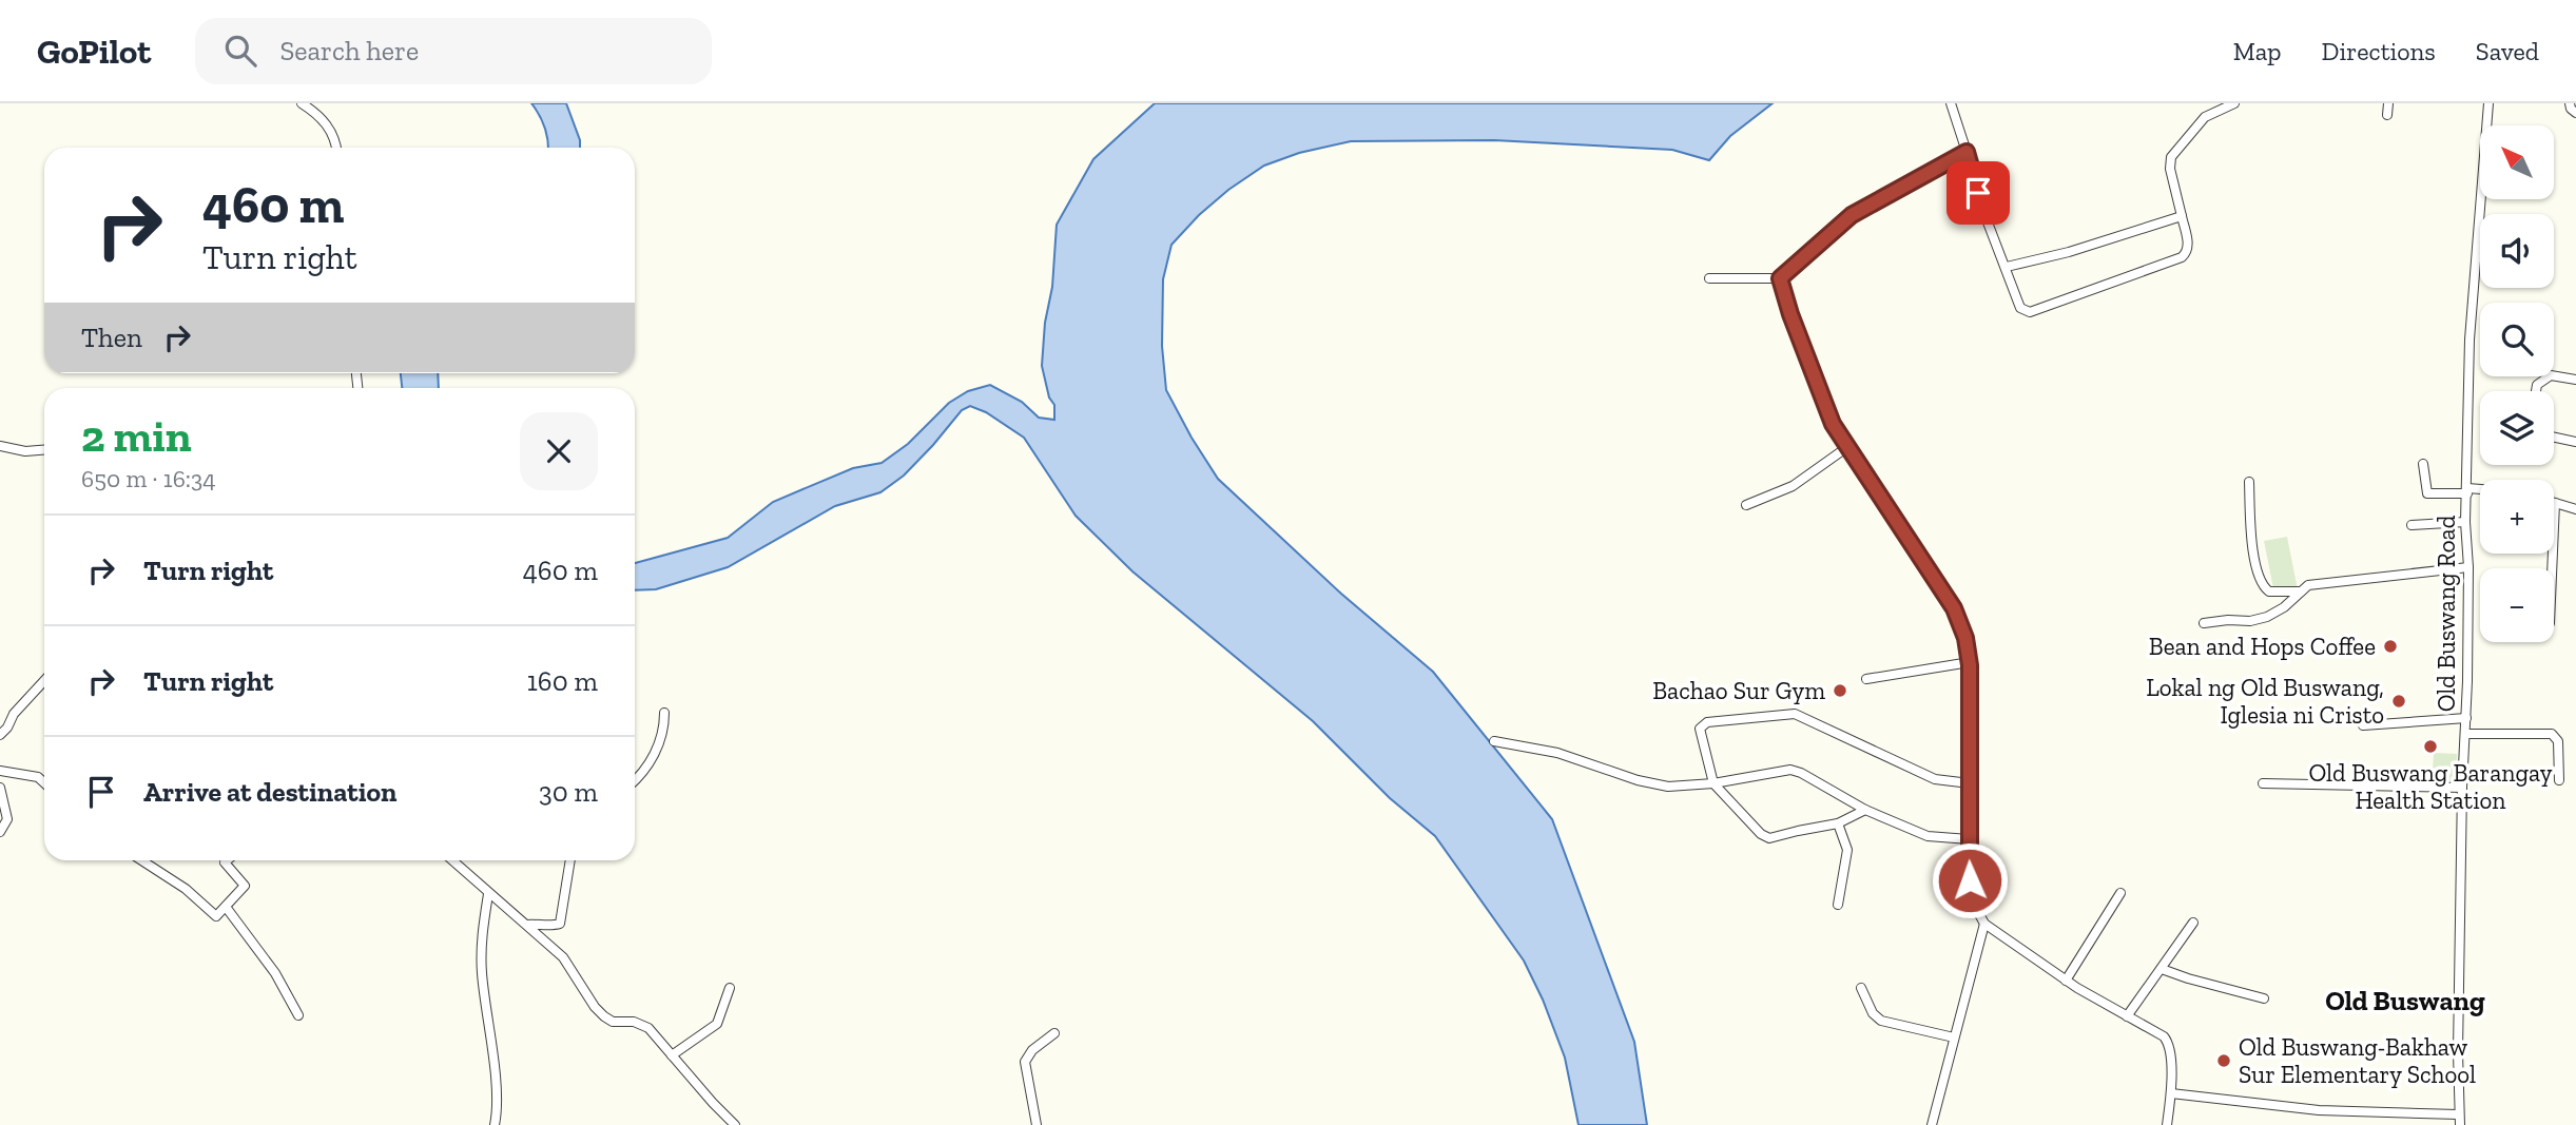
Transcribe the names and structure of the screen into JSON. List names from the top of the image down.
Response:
{
  "streets": {
    "street": ["Old Buswang Road"]
  },
  "districts": ["Old Buswang"],
  "places": [
    "Bean and Hops Coffee",
    "Bachao Sur Gym",
    "Lokal ng Old Buswang, Iglesia ni Cristo",
    "Old Buswang Barangay Health Station",
    "Old Buswang-Bakhaw Sur Elementary School"
  ],
  "north": "top left",
  "page": {
    "header": "GoPilot",
    "search": "Search here",
    "nav": ["Map", "Directions", "Saved"],
    "map_buttons": ["+", "−"],
    "turn": ["460 m", "Turn right"],
    "then": "Then",
    "heading": ["2 min", "650 m · 16:34"],
    "list": [
      {
        "name": "Turn right",
        "value": "460 m"
      },
      {
        "name": "Turn right",
        "value": "160 m"
      },
      {
        "name": "Arrive at destination",
        "value": "30 m"
      }
    ]
  }
}
